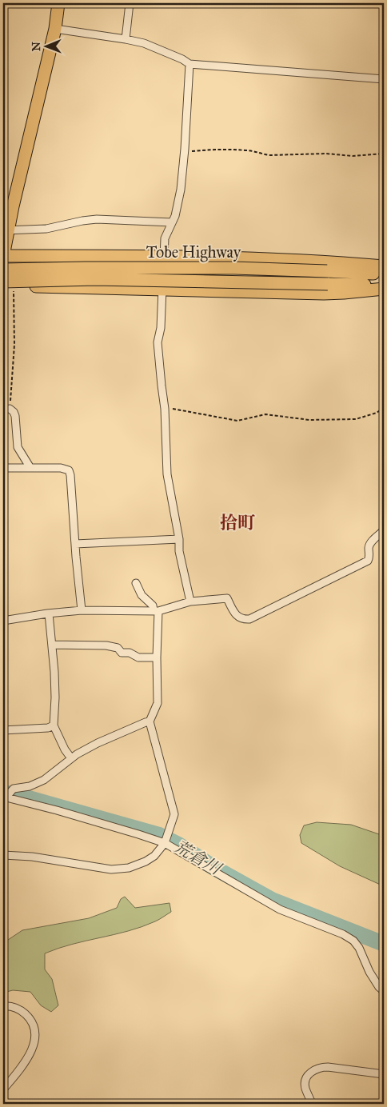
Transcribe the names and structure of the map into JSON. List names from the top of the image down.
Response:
{
  "streets": {
    "main road": ["Tobe Highway"]
  },
  "districts": ["拾町"],
  "water": ["荒倉川"],
  "north": "left"
}
